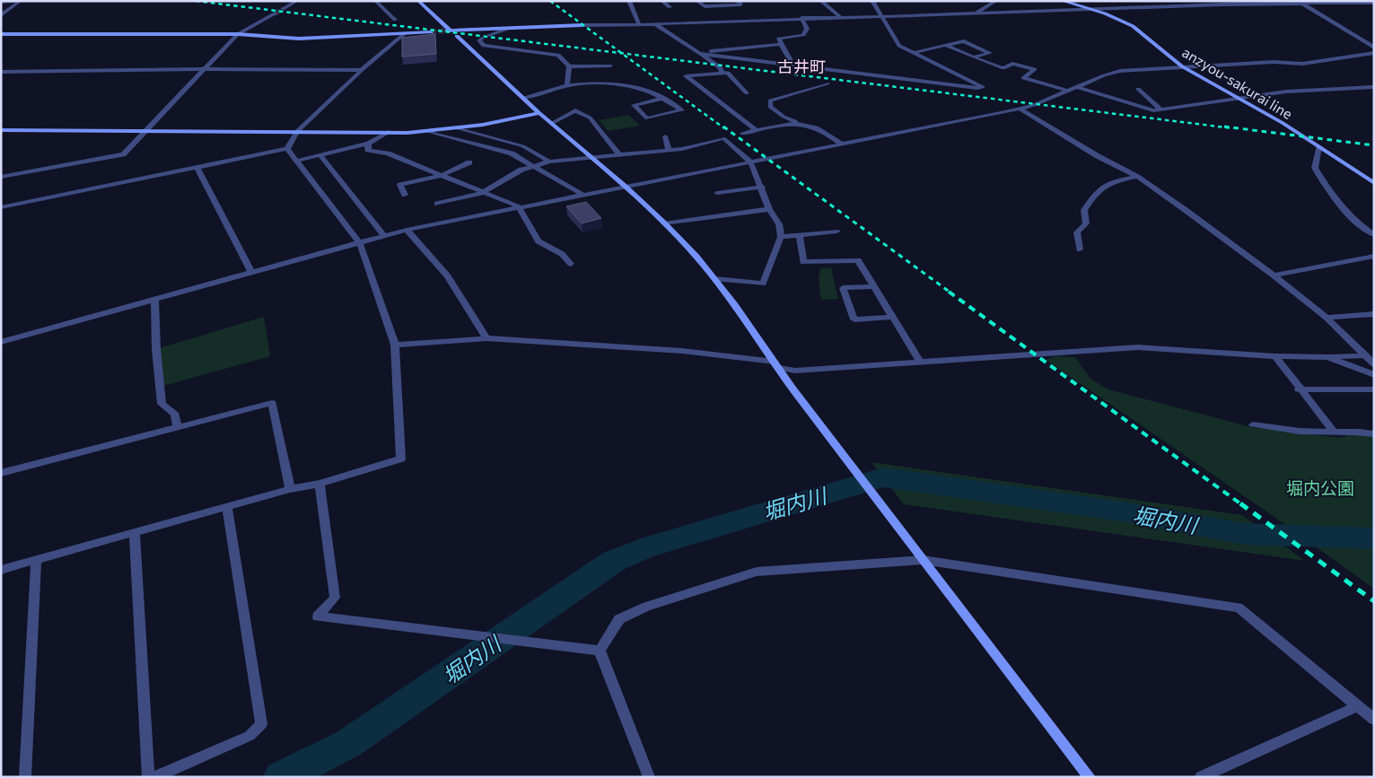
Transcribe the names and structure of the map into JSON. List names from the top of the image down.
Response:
{
  "streets": {
    "street": ["anzyou-sakurai line"]
  },
  "districts": ["古井町"],
  "water": ["堀内川"],
  "parks": ["堀内公園"]
}
